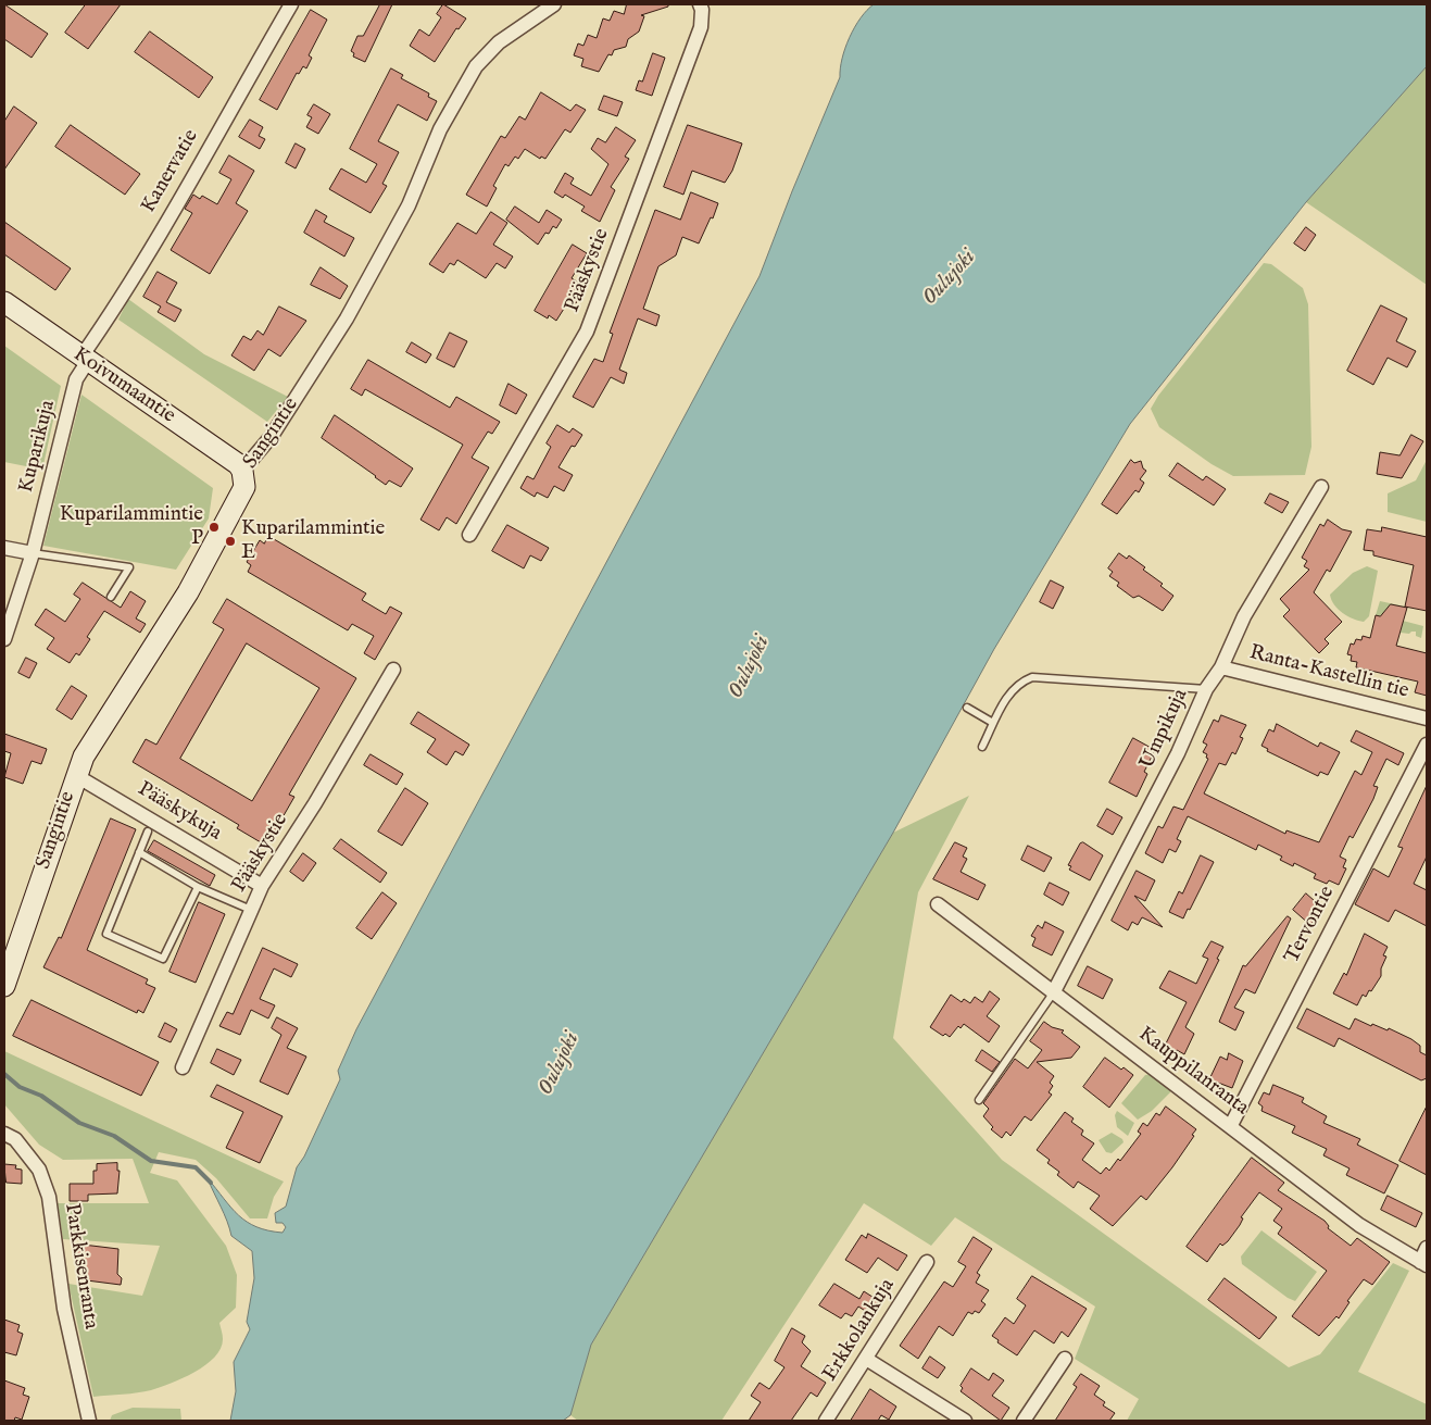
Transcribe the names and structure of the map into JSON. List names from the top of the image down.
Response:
{
  "streets": {
    "street": [
      "Kanervatie",
      "Pääskystie",
      "Koivumaantie",
      "Sangintie",
      "Kuparikuja",
      "Ranta-Kastellin tie",
      "Umpikuja",
      "Pääskykuja",
      "Tervontie",
      "Kauppilanranta",
      "Parkkisenranta",
      "Erkkolankuja"
    ]
  },
  "crossings": [
    ["Kanervatie", "Koivumaantie"],
    ["Kanervatie", "Kuparikuja"],
    ["Pääskystie", "Pääskykuja"],
    ["Koivumaantie", "Sangintie"],
    ["Koivumaantie", "Kuparikuja"],
    ["Sangintie", "Pääskykuja"],
    ["Ranta-Kastellin tie", "Umpikuja"],
    ["Umpikuja", "Kauppilanranta"],
    ["Tervontie", "Kauppilanranta"]
  ],
  "water": ["Oulujoki"],
  "places": ["Kuparilammintie P", "Kuparilammintie E"]
}
